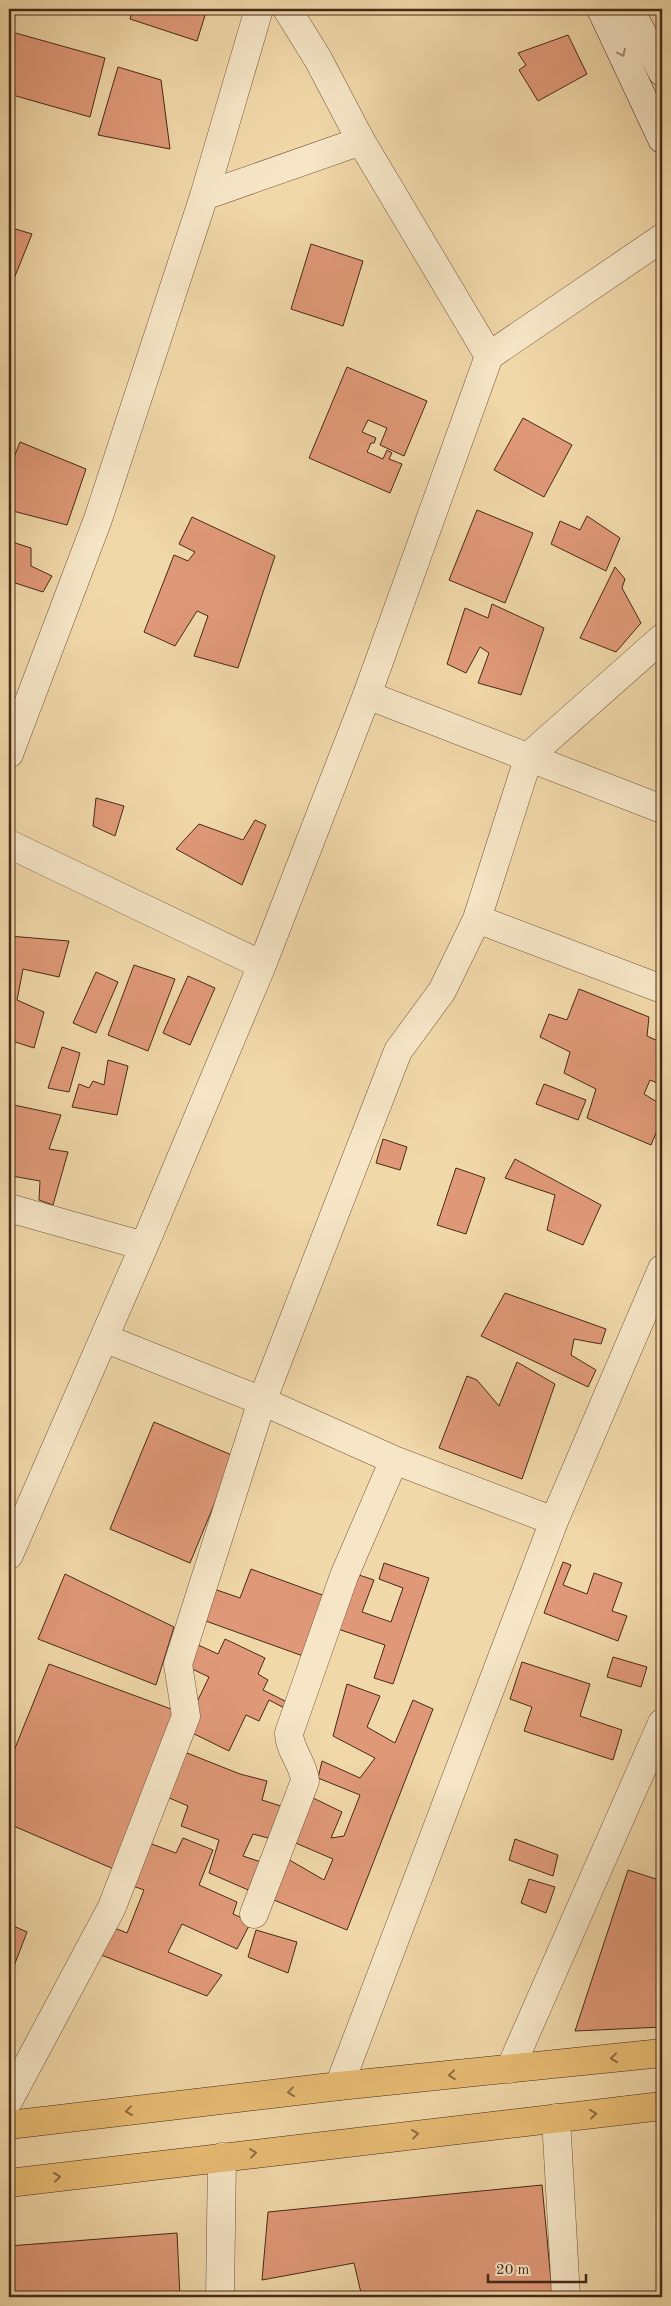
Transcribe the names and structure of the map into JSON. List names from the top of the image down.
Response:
{
  "scale_bar": "20 m"
}
